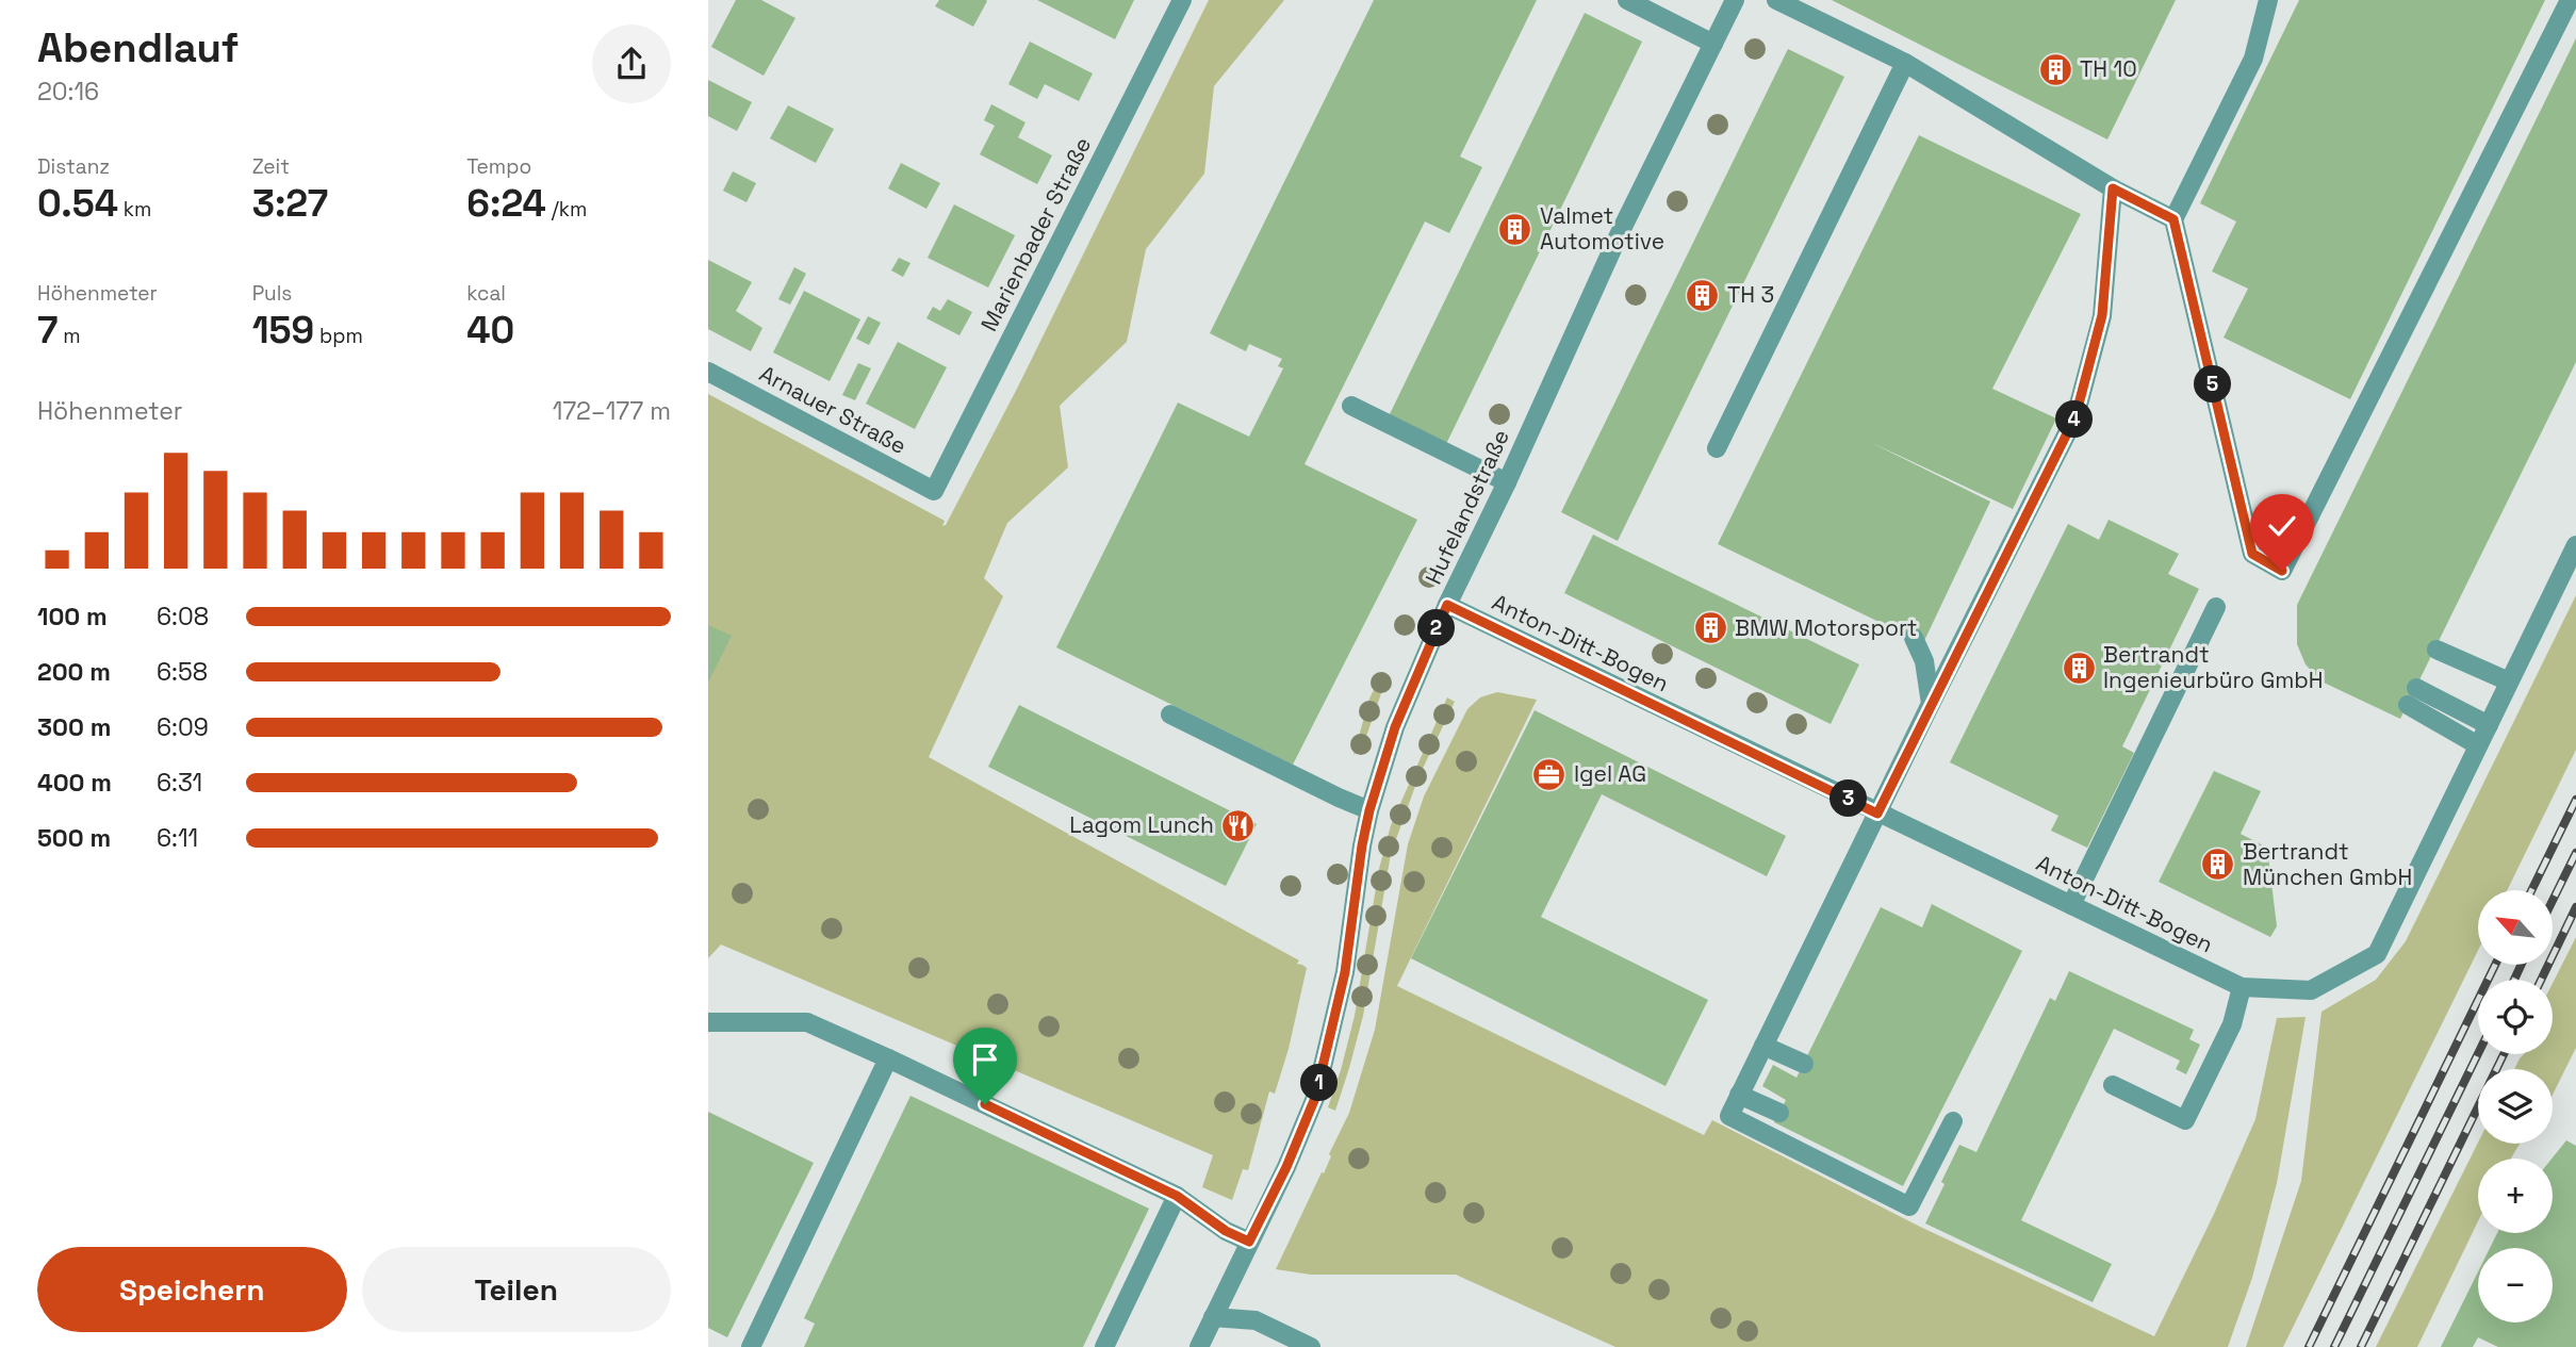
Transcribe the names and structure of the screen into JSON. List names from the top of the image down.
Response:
{
  "streets": {
    "street": [
      "Marienbader Straße",
      "Arnauer Straße",
      "Hufelandstraße",
      "Anton-Ditt-Bogen"
    ]
  },
  "crossings": [
    ["Marienbader Straße", "Arnauer Straße"],
    ["Hufelandstraße", "Anton-Ditt-Bogen"]
  ],
  "places": {
    "building": [
      "TH 10",
      "Valmet Automotive",
      "TH 3",
      "BMW Motorsport",
      "Bertrandt Ingenieurbüro GmbH",
      "Bertrandt München GmbH"
    ],
    "office": ["Igel AG"],
    "restaurant": ["Lagom Lunch"]
  },
  "north": "top left",
  "page": {
    "heading": ["Abendlauf", "20:16"],
    "stats": [
      ["Distanz", "0.54 km"],
      ["Zeit", "3:27"],
      ["Tempo", "6:24 /km"],
      ["Höhenmeter", "7 m"],
      ["Puls", "159 bpm"],
      ["kcal", "40"]
    ],
    "pins": [
      "5",
      "4",
      "2",
      "3",
      "1"
    ],
    "chart": ["Höhenmeter", "172–177 m"],
    "list": [
      {
        "name": "100 m",
        "note": "6:08"
      },
      {
        "name": "200 m",
        "note": "6:58"
      },
      {
        "name": "300 m",
        "note": "6:09"
      },
      {
        "name": "400 m",
        "note": "6:31"
      },
      {
        "name": "500 m",
        "note": "6:11"
      }
    ],
    "map_buttons": ["+", "−"],
    "buttons": ["Speichern", "Teilen"]
  }
}
